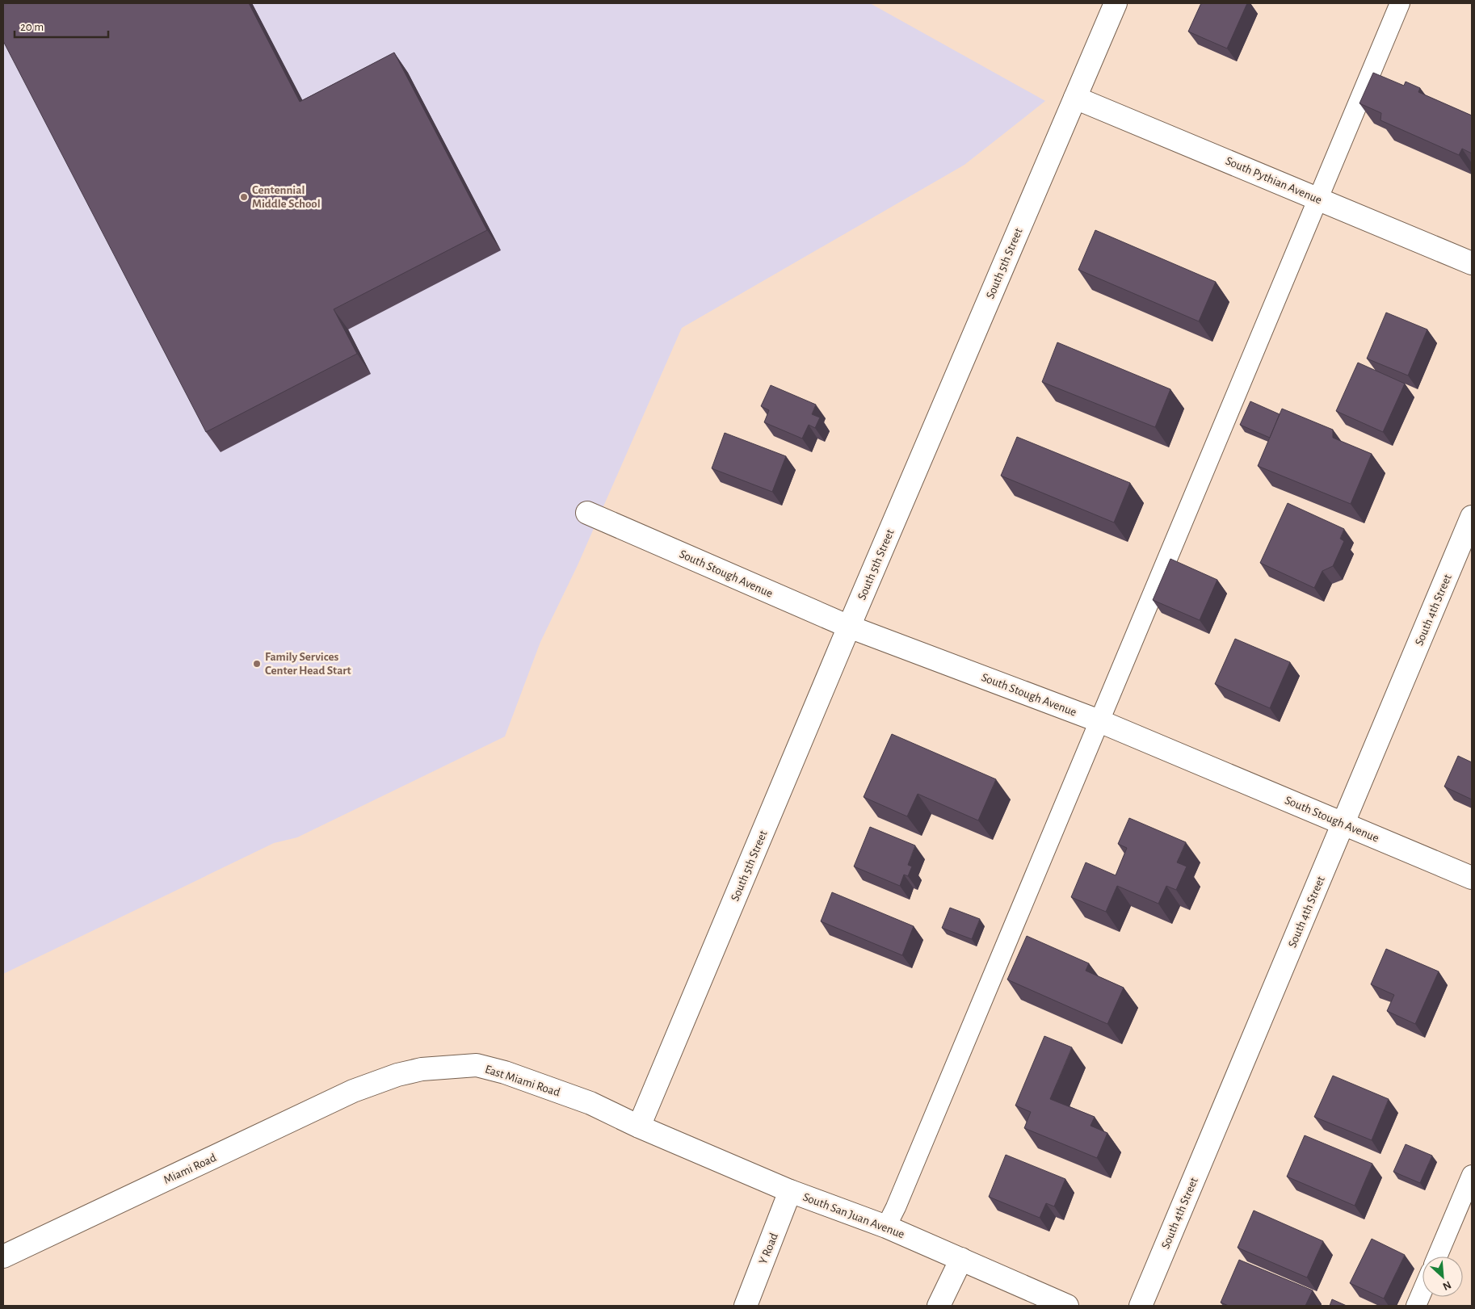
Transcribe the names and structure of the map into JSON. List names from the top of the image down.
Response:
{
  "streets": {
    "street": [
      "South Pythian Avenue",
      "South 5th Street",
      "South Stough Avenue",
      "South 4th Street",
      "East Miami Road",
      "Miami Road",
      "South San Juan Avenue",
      "Y Road"
    ]
  },
  "crossings": [
    ["South Pythian Avenue", "South 5th Street"],
    ["South 5th Street", "South Stough Avenue"],
    ["South 5th Street", "East Miami Road"],
    ["South 5th Street", "South San Juan Avenue"],
    ["South Stough Avenue", "South 4th Street"],
    ["East Miami Road", "Miami Road"],
    ["East Miami Road", "South San Juan Avenue"],
    ["South San Juan Avenue", "Y Road"]
  ],
  "places": ["Centennial Middle School", "Family Services Center Head Start"],
  "scale_bar": "20 m",
  "north": "bottom right"
}
